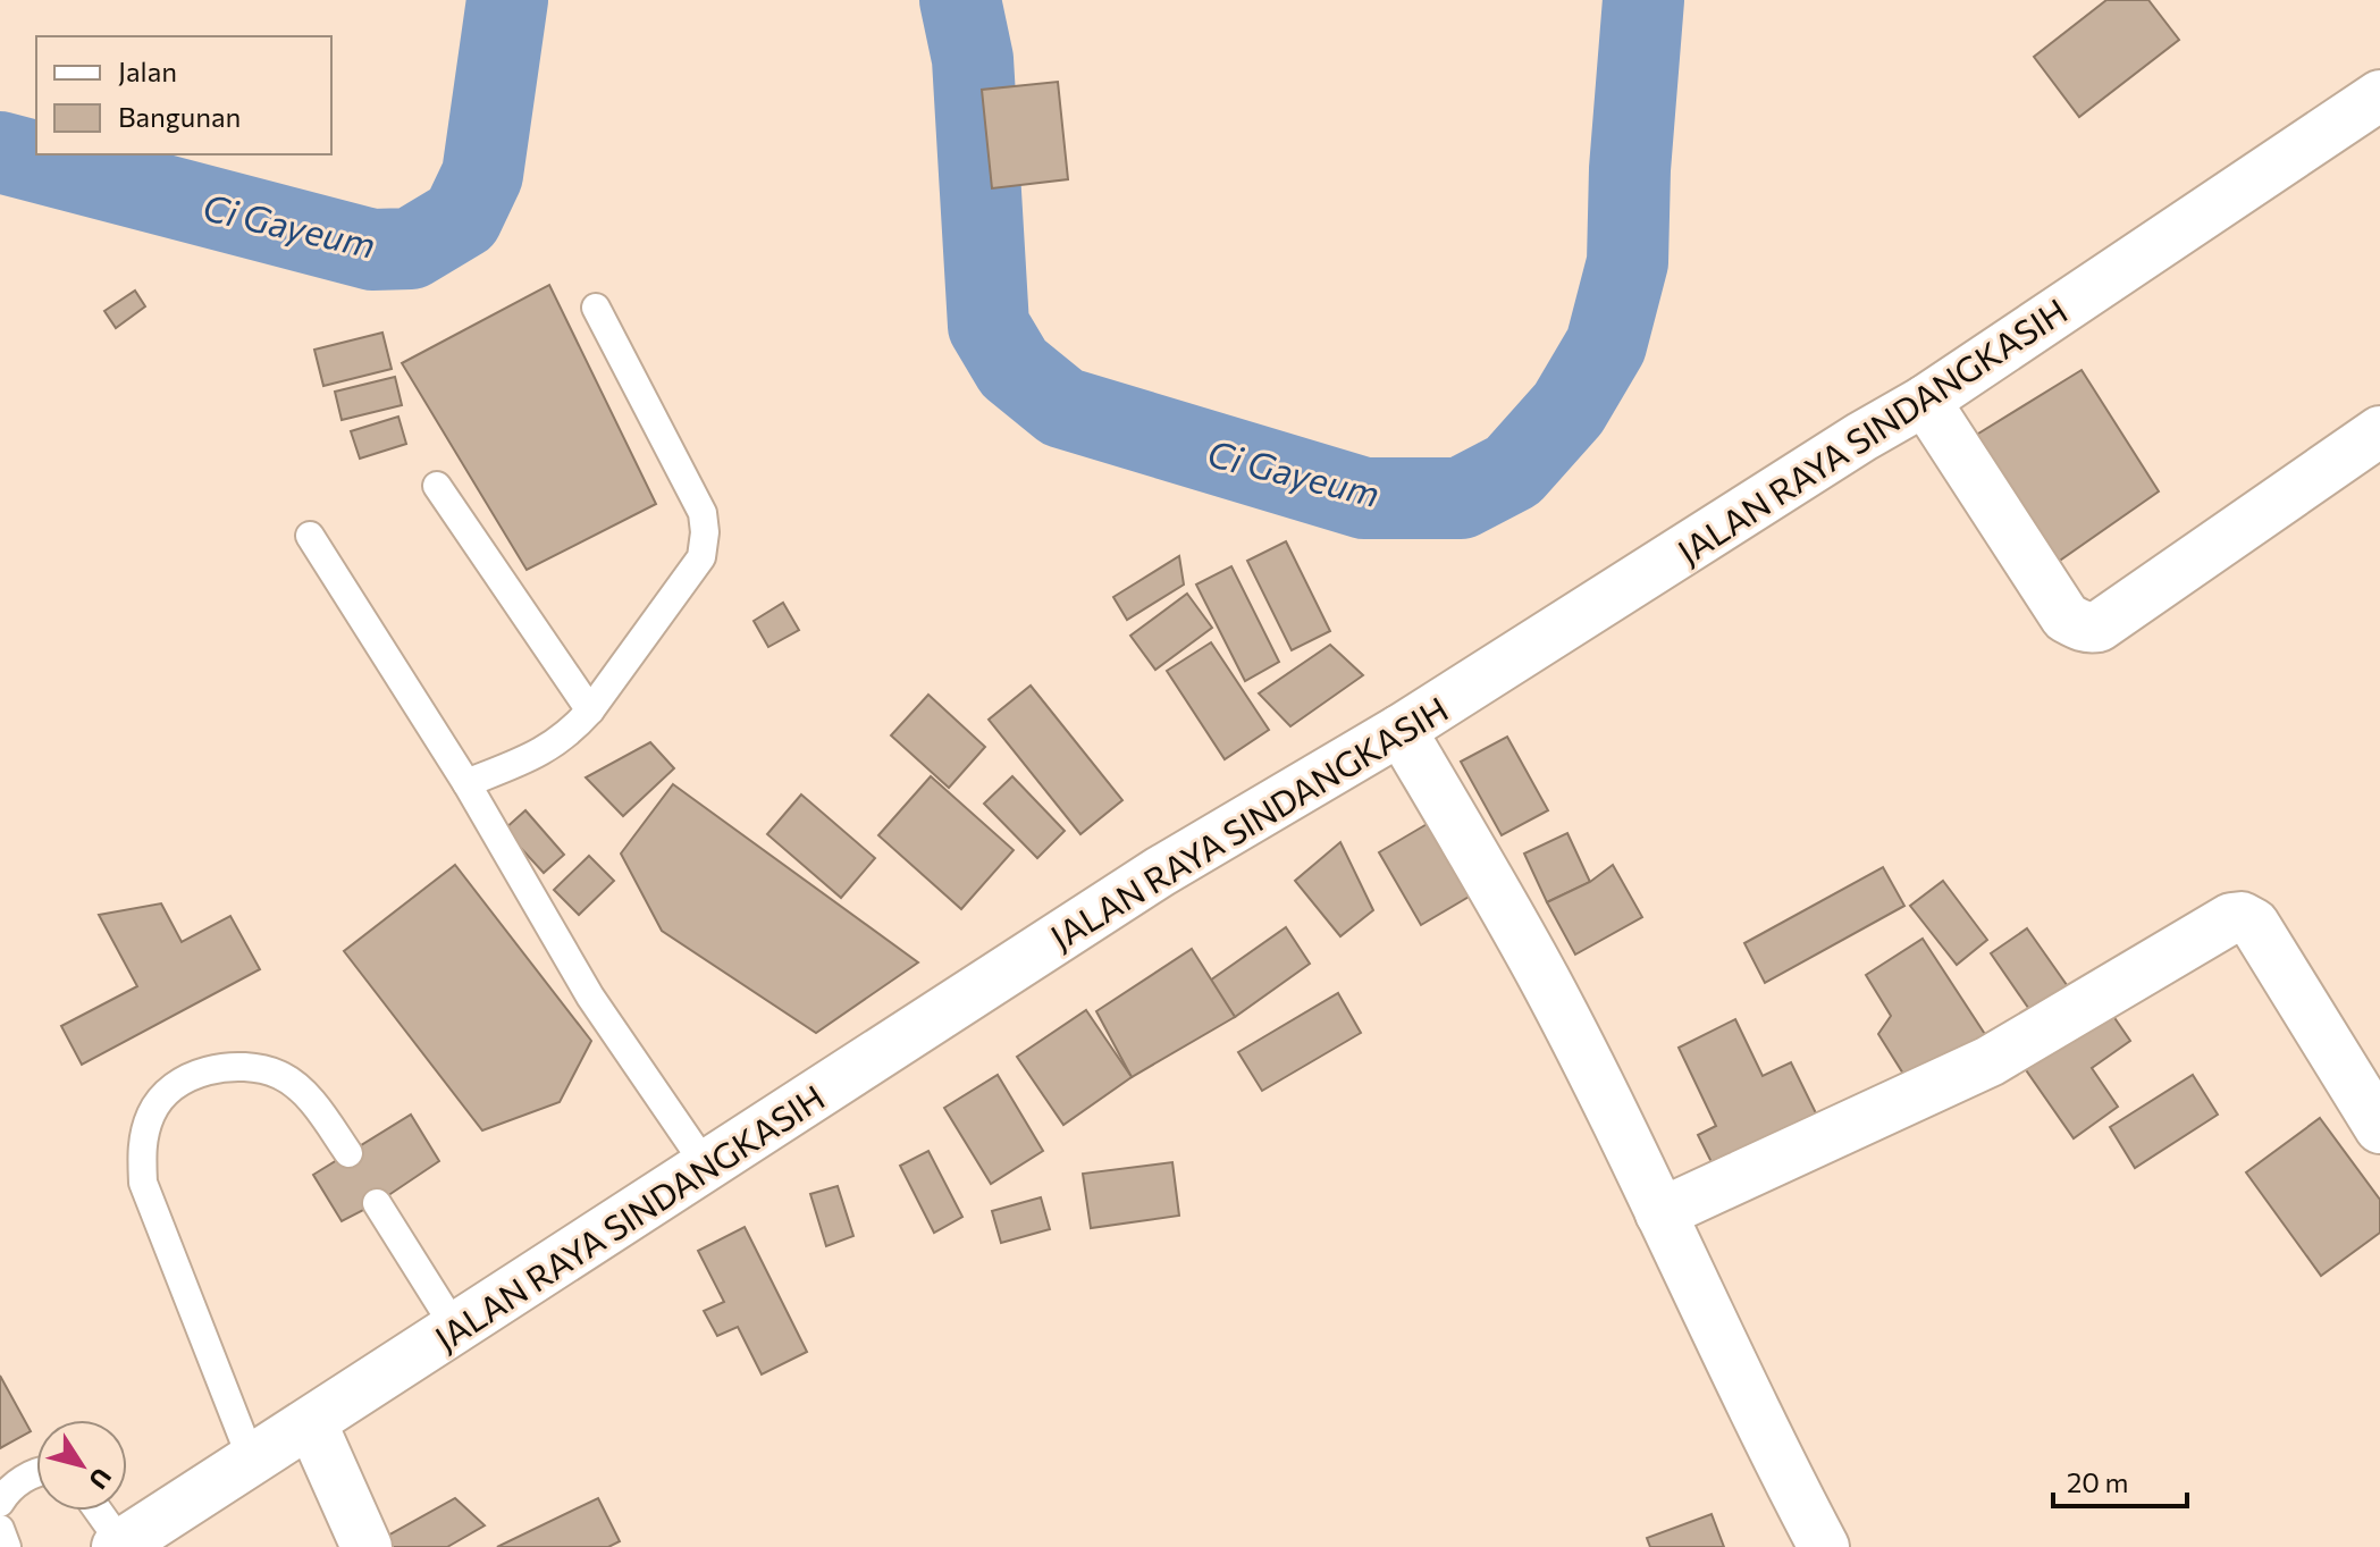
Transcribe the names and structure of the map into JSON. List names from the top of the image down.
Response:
{
  "streets": {
    "main road": ["JALAN RAYA SINDANGKASIH"]
  },
  "water": ["Ci Gayeum"],
  "legend": ["Jalan", "Bangunan"],
  "scale_bar": "20 m",
  "north": "bottom right"
}
